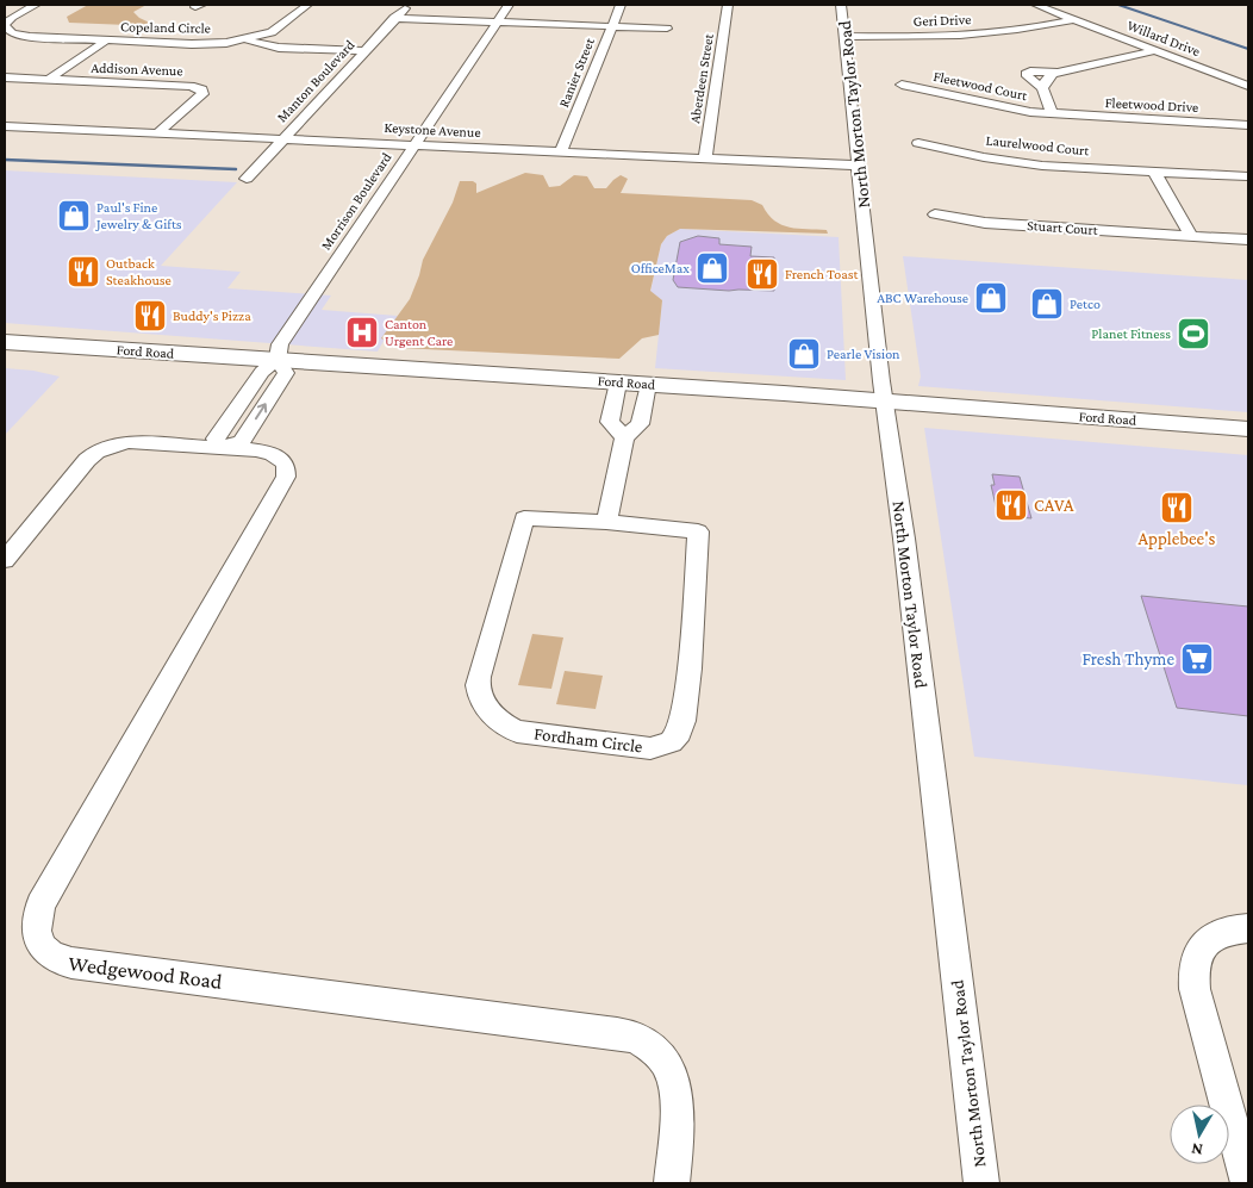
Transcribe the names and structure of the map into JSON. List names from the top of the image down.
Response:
{
  "streets": {
    "main road": ["Ford Road"],
    "street": [
      "Geri Drive",
      "Copeland Circle",
      "Willard Drive",
      "Addison Avenue",
      "Ranier Street",
      "Aberdeen Street",
      "Manton Boulevard",
      "Fleetwood Court",
      "Fleetwood Drive",
      "North Morton Taylor Road",
      "Keystone Avenue",
      "Laurelwood Court",
      "Morrison Boulevard",
      "Stuart Court",
      "Fordham Circle",
      "Wedgewood Road"
    ]
  },
  "crossings": [
    ["Geri Drive", "Willard Drive"],
    ["Geri Drive", "North Morton Taylor Road"],
    ["Addison Avenue", "Keystone Avenue"],
    ["Ranier Street", "Keystone Avenue"],
    ["Aberdeen Street", "Keystone Avenue"],
    ["Manton Boulevard", "Keystone Avenue"],
    ["Fleetwood Court", "Fleetwood Drive"],
    ["North Morton Taylor Road", "Keystone Avenue"],
    ["North Morton Taylor Road", "Ford Road"],
    ["Keystone Avenue", "Morrison Boulevard"],
    ["Morrison Boulevard", "Ford Road"]
  ],
  "places": {
    "shop": [
      "Paul's Fine Jewelry & Gifts",
      "OfficeMax",
      "ABC Warehouse",
      "Petco",
      "Pearle Vision"
    ],
    "restaurant": [
      "Outback Steakhouse",
      "French Toast",
      "Buddy's Pizza",
      "CAVA",
      "Applebee's"
    ],
    "hospital": ["Canton Urgent Care"],
    "sports": ["Planet Fitness"],
    "supermarket": ["Fresh Thyme"]
  },
  "north": "bottom"
}
